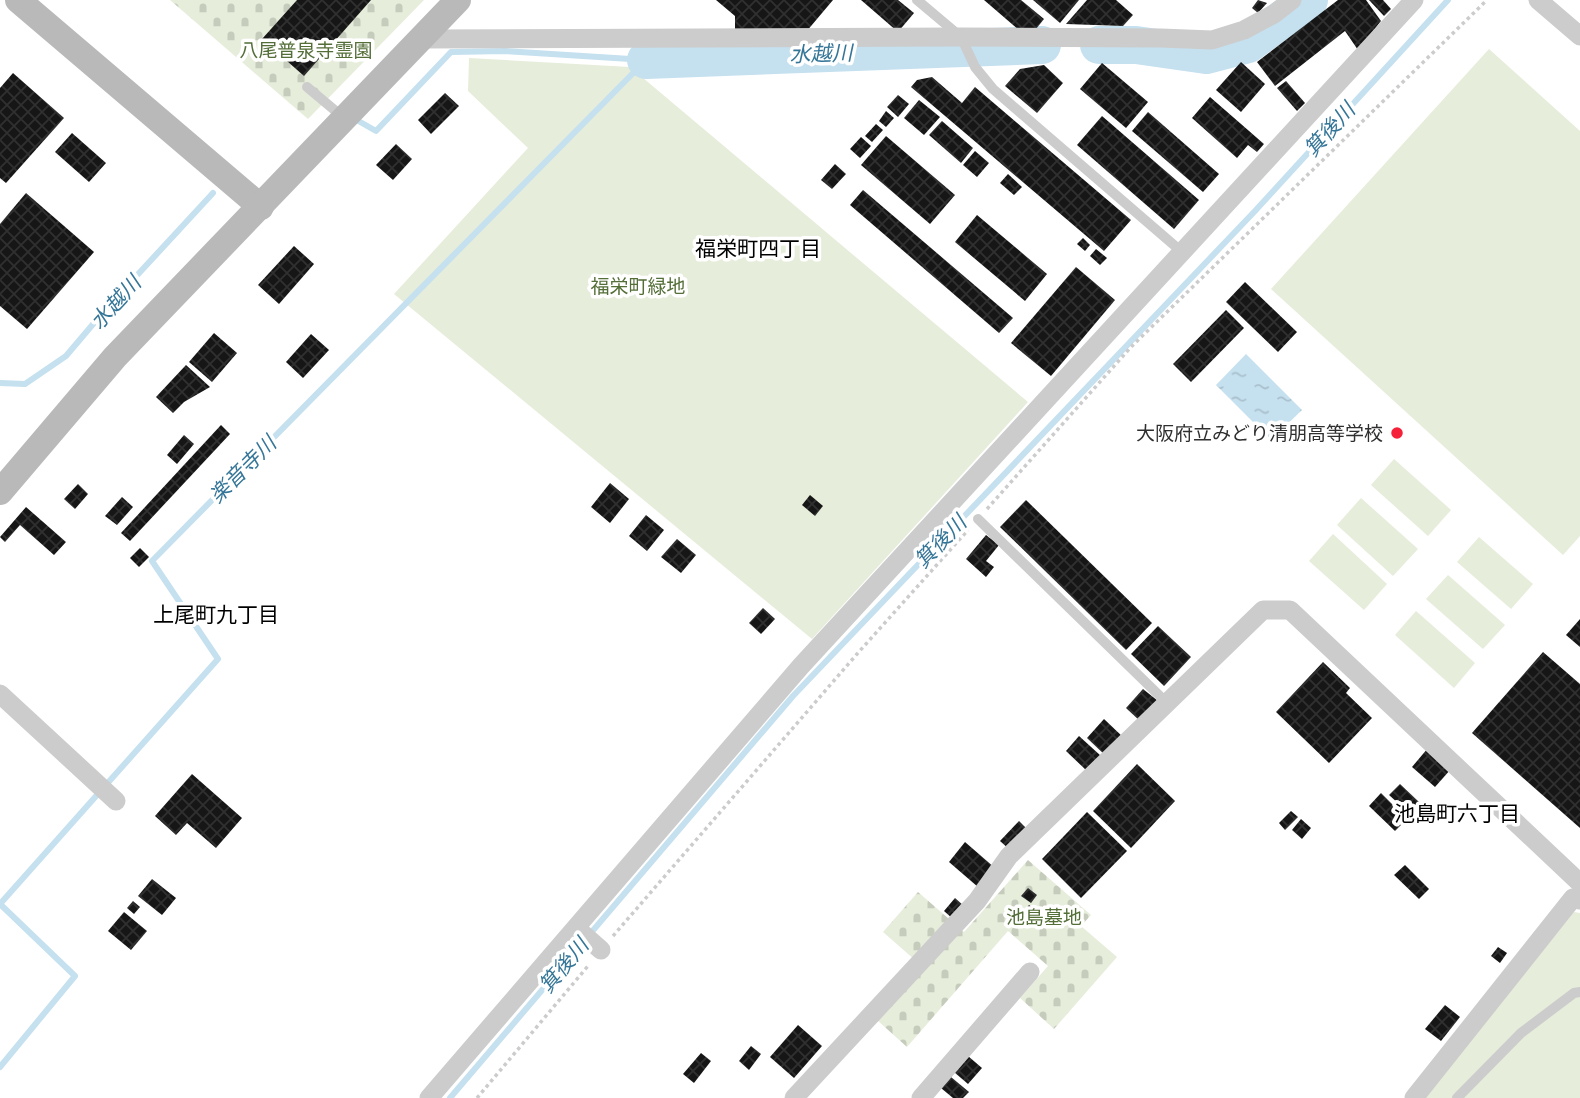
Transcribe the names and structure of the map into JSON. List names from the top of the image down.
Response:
{
  "districts": ["福栄町四丁目", "上尾町九丁目", "池島町六丁目"],
  "water": ["水越川", "箕後川", "楽音寺川"],
  "parks": ["八尾普泉寺霊園", "福栄町緑地", "池島墓地"],
  "places": ["大阪府立みどり清朋高等学校"]
}
